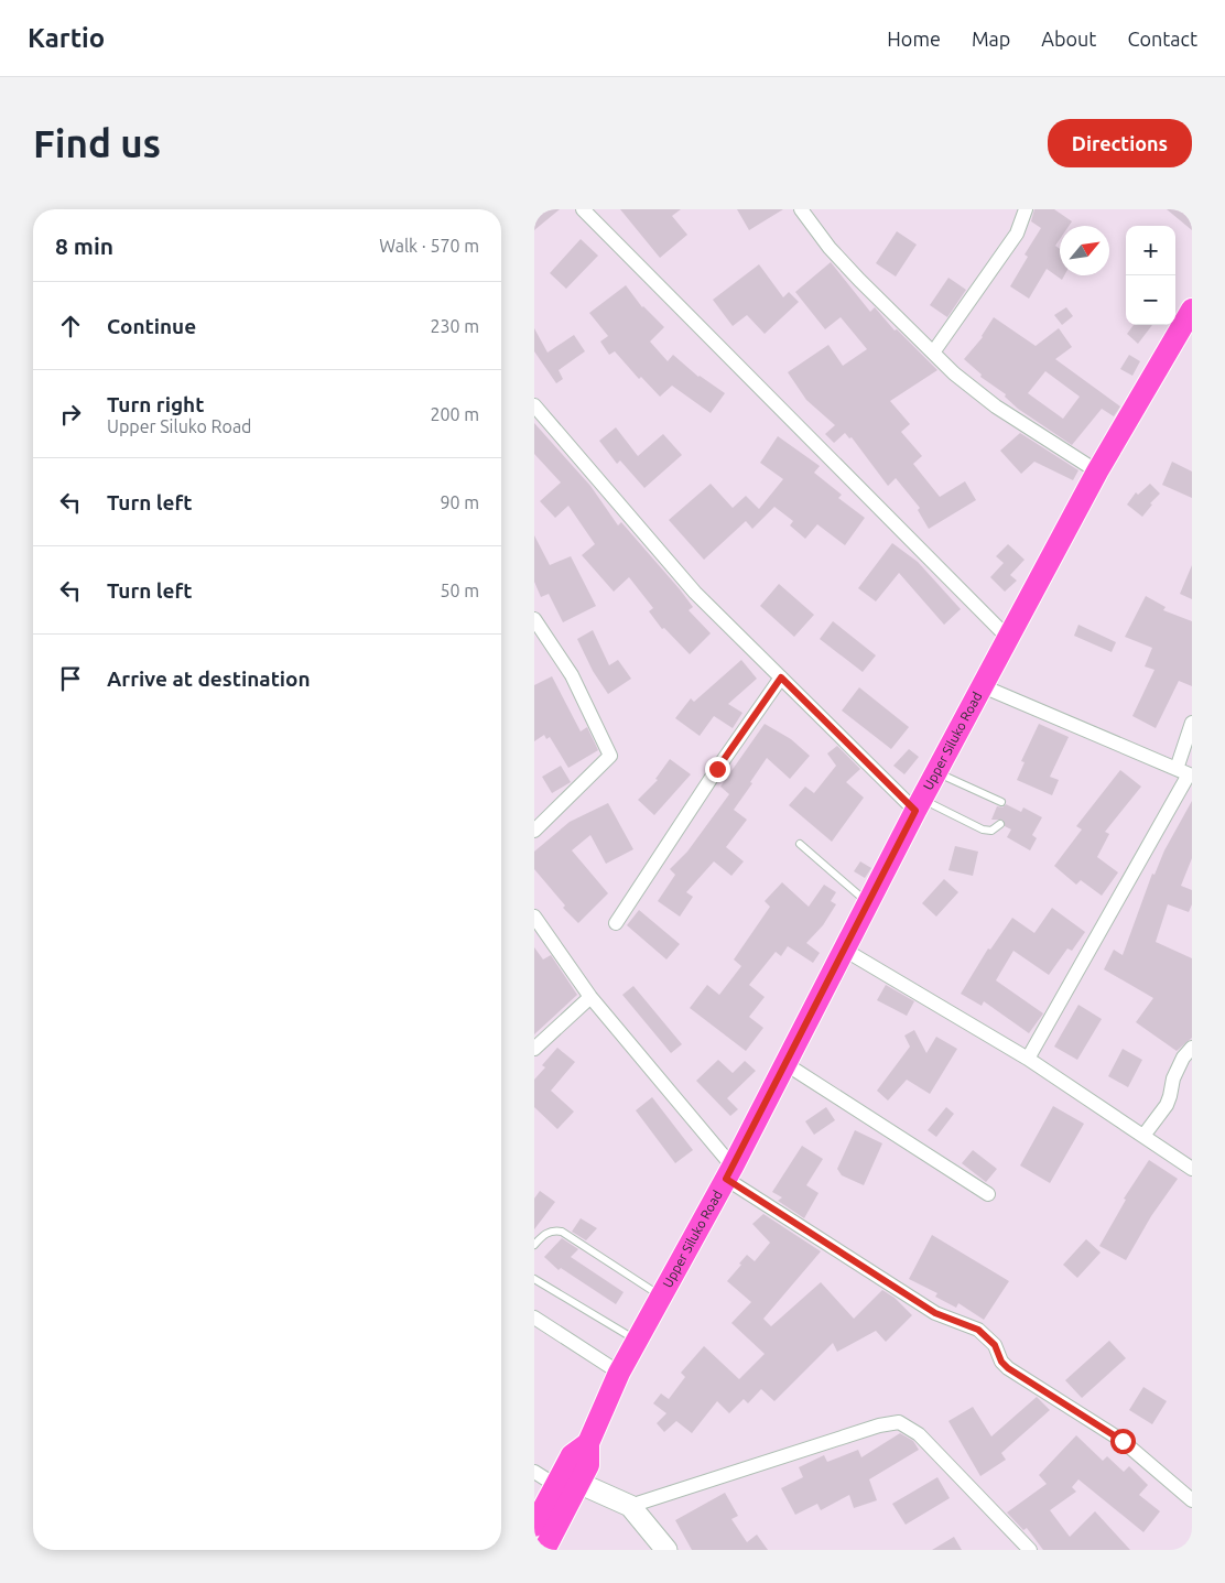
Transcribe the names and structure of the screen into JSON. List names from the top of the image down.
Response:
{
  "streets": {
    "main road": ["Upper Siluko Road"]
  },
  "north": "top right",
  "page": {
    "header": "Kartio",
    "nav": [
      "Home",
      "Map",
      "About",
      "Contact"
    ],
    "buttons": "Directions",
    "title": "Find us",
    "heading": ["8 min", "Walk · 570 m"],
    "map_buttons": ["+", "−"],
    "list": [
      ["Continue", "230 m"],
      ["Turn right", "Upper Siluko Road", "200 m"],
      ["Turn left", "90 m"],
      ["Turn left", "50 m"],
      "Arrive at destination"
    ]
  }
}
